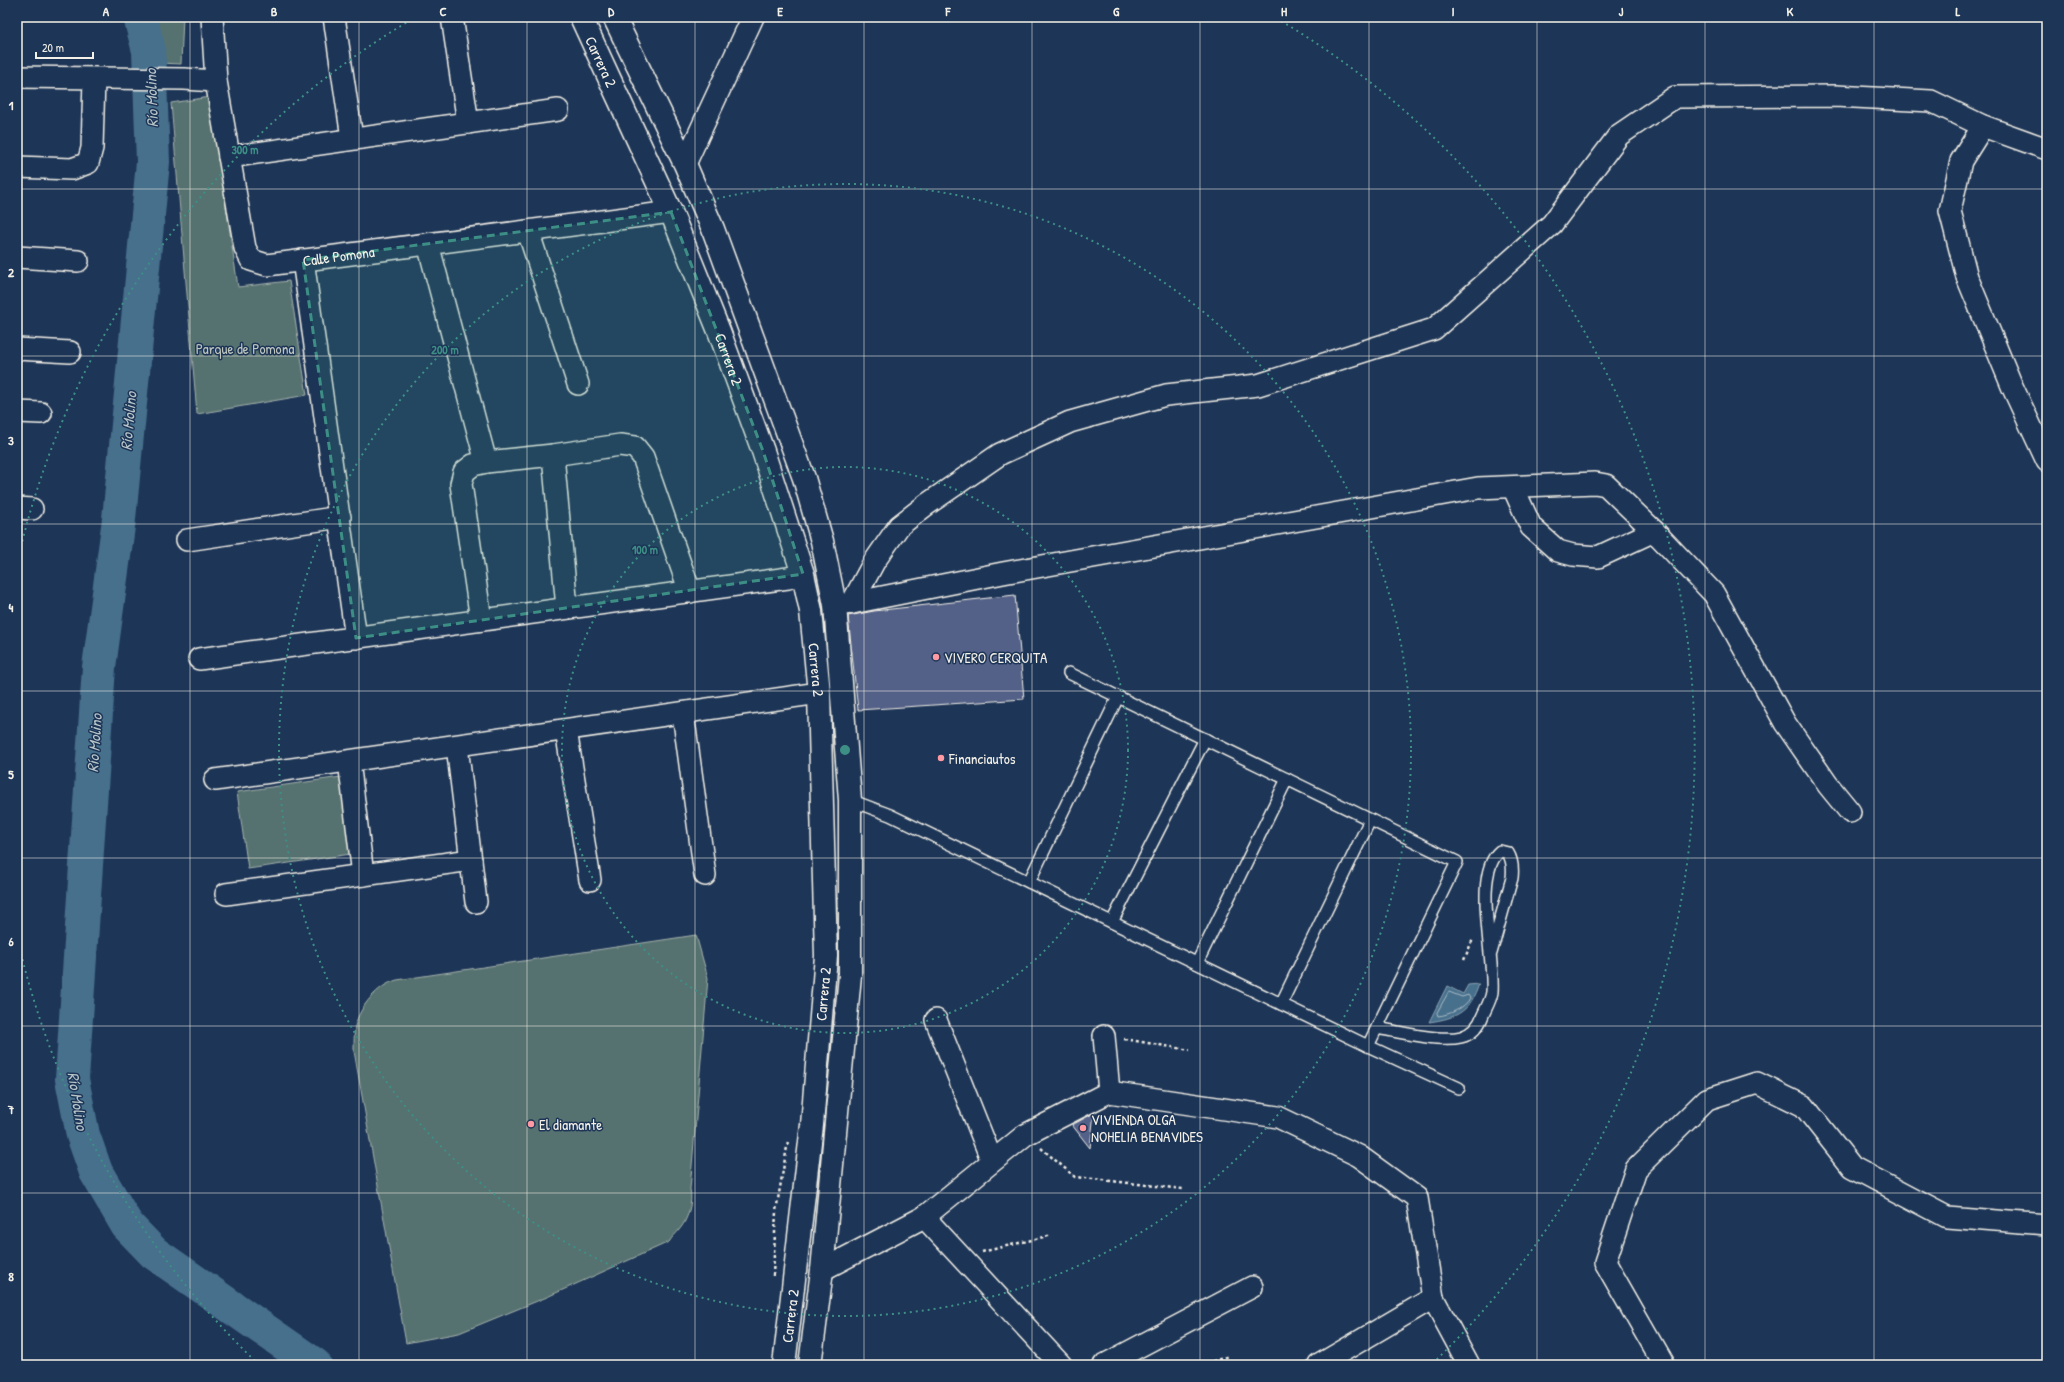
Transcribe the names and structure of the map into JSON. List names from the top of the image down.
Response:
{
  "streets": {
    "main road": ["Carrera 2"],
    "street": ["Calle Pomona"]
  },
  "crossings": [
    ["Carrera 2", "Calle Pomona"]
  ],
  "water": ["Río Molino"],
  "parks": ["Parque de Pomona"],
  "places": [
    "VIVERO CERQUITA",
    "Financiautos",
    "El diamante",
    "VIVIENDA OLGA NOHELIA BENAVIDES"
  ],
  "scale_bar": "20 m",
  "grid": {
    "columns": [
      "A",
      "B",
      "C",
      "D",
      "E",
      "F",
      "G",
      "H",
      "I",
      "J",
      "K",
      "L"
    ],
    "rows": [
      "1",
      "2",
      "3",
      "4",
      "5",
      "6",
      "7",
      "8"
    ]
  },
  "rings": ["300 m", "200 m", "100 m"]
}
